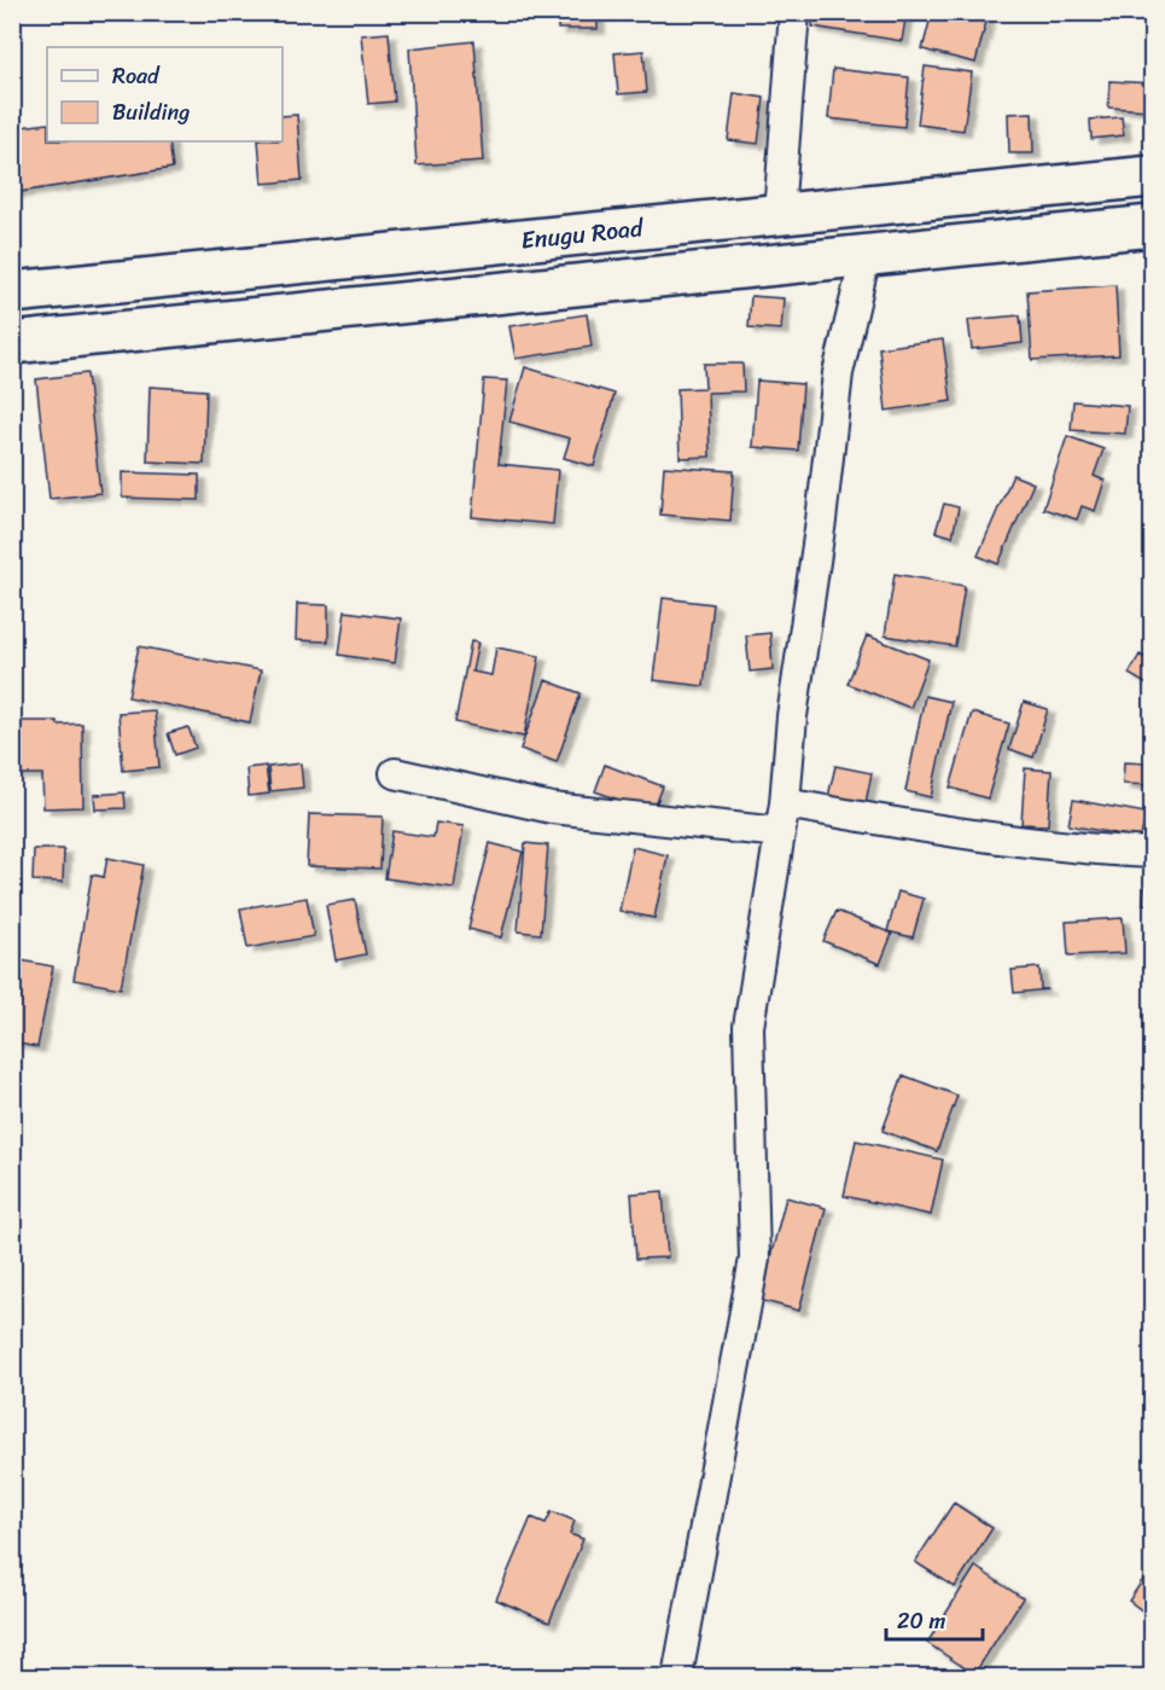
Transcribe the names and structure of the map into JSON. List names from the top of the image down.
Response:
{
  "streets": {
    "main road": ["Enugu Road"]
  },
  "legend": ["Road", "Building"],
  "scale_bar": "20 m"
}
